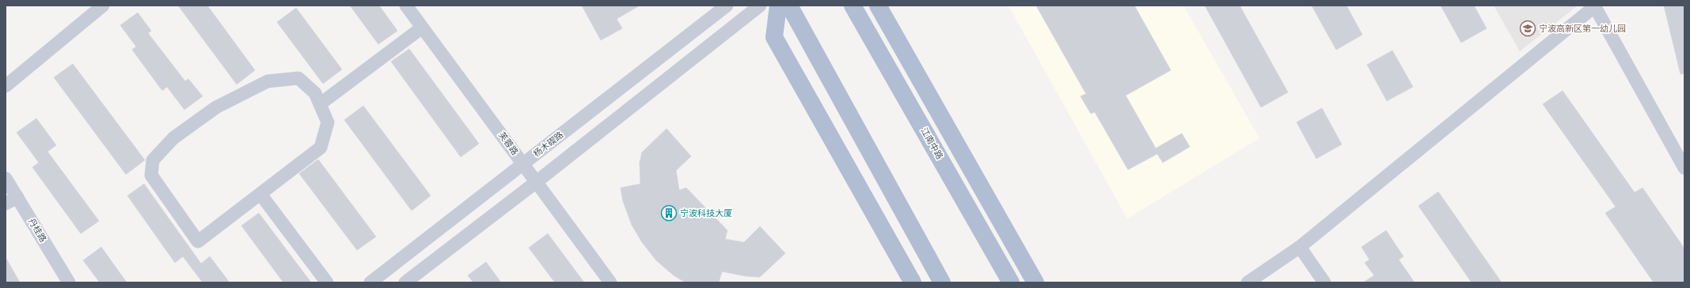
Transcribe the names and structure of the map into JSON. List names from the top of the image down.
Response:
{
  "streets": {
    "main road": ["江南中路"],
    "street": ["芙蓉路", "杨木碶路", "丹桂路"]
  },
  "crossings": [
    ["芙蓉路", "杨木碶路"]
  ],
  "places": {
    "school or university": ["宁波高新区第一幼儿园"],
    "building": ["宁波科技大厦"]
  }
}
